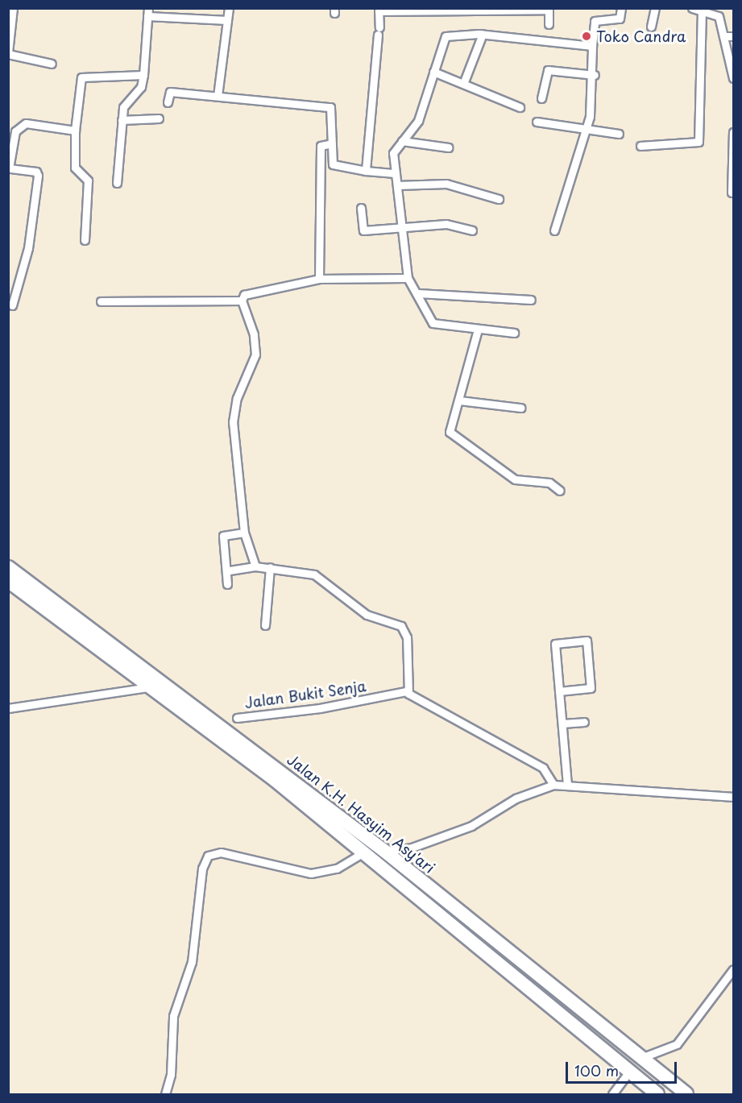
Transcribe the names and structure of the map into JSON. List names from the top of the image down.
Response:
{
  "streets": {
    "highway": ["Jalan K.H. Hasyim Asy'ari"],
    "street": ["Jalan Bukit Senja"]
  },
  "places": ["Toko Candra"],
  "scale_bar": "100 m"
}
